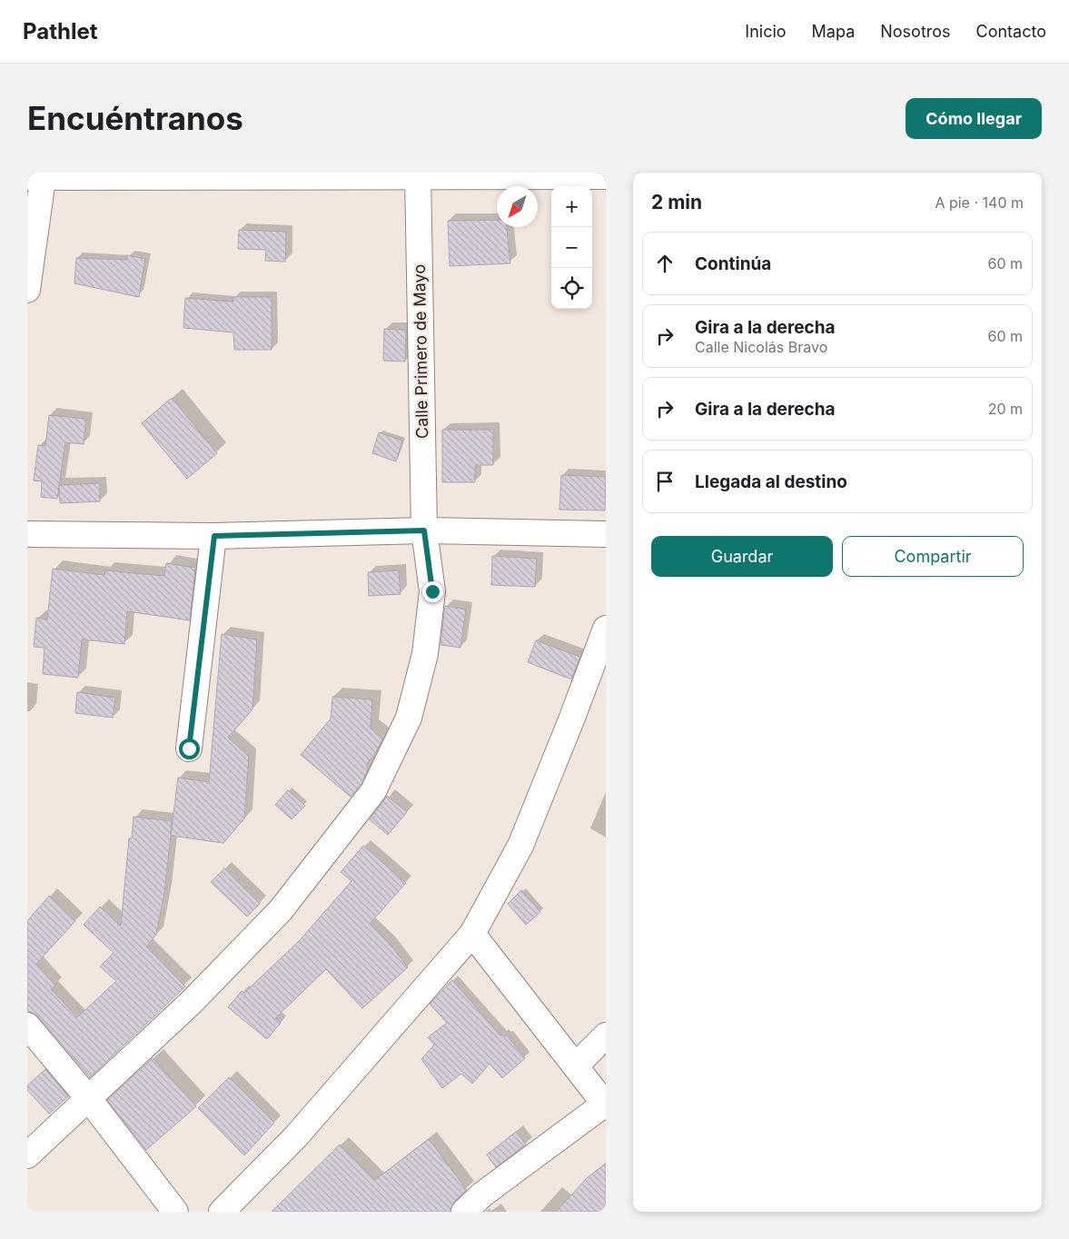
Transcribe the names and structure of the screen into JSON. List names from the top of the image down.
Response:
{
  "streets": {
    "street": ["Calle Primero de Mayo"]
  },
  "north": "bottom left",
  "page": {
    "header": "Pathlet",
    "nav": [
      "Inicio",
      "Mapa",
      "Nosotros",
      "Contacto"
    ],
    "buttons": [
      "Cómo llegar",
      ["Guardar", "Compartir"]
    ],
    "title": "Encuéntranos",
    "heading": ["2 min", "A pie · 140 m"],
    "map_buttons": ["+", "−"],
    "list": [
      ["Continúa", "60 m"],
      ["Gira a la derecha", "Calle Nicolás Bravo", "60 m"],
      ["Gira a la derecha", "20 m"],
      "Llegada al destino"
    ]
  }
}
